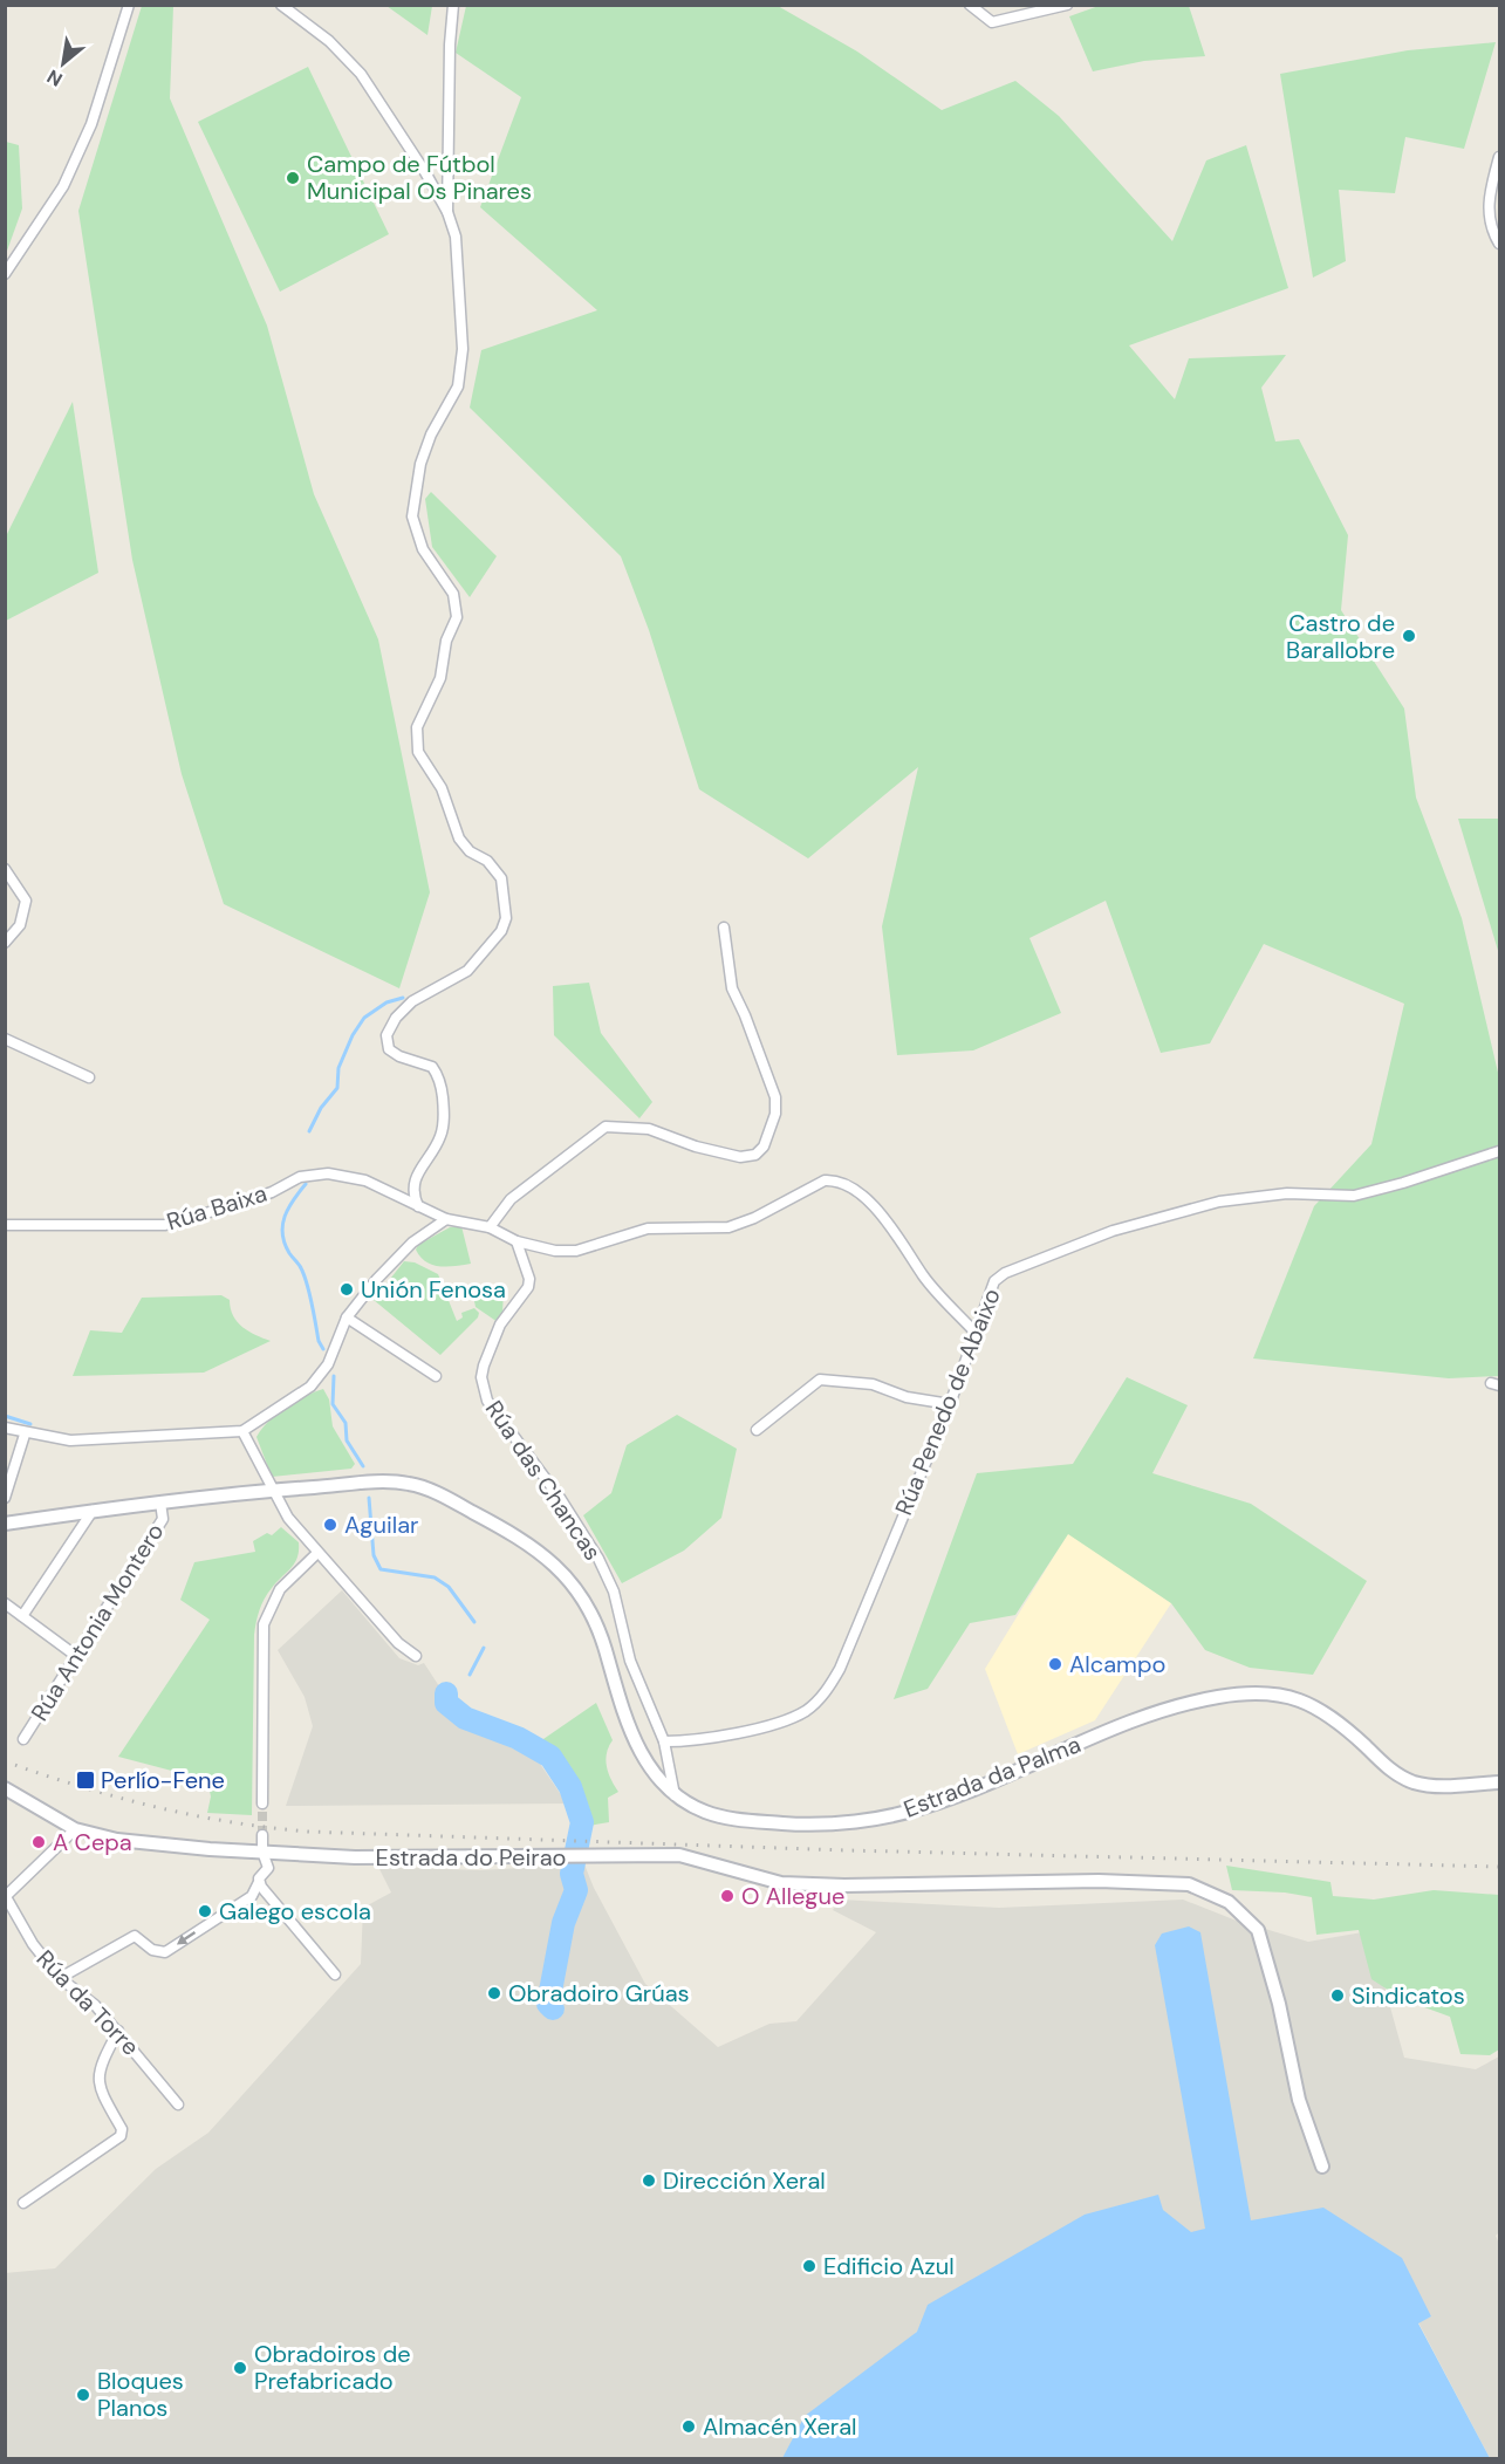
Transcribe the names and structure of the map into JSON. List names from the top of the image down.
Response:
{
  "streets": {
    "street": [
      "Rúa Baixa",
      "Rúa Penedo de Abaixo",
      "Rúa das Chancas",
      "Rúa Antonia Montero",
      "Estrada da Palma",
      "Estrada do Peirao",
      "Rúa da Torre"
    ]
  },
  "crossings": [
    ["Rúa Penedo de Abaixo", "Rúa das Chancas"],
    ["Rúa das Chancas", "Estrada da Palma"],
    ["Rúa Antonia Montero", "Estrada da Palma"]
  ],
  "places": {
    "other": [
      "Campo de Fútbol Municipal Os Pinares",
      "Castro de Barallobre",
      "Unión Fenosa",
      "Aguilar",
      "Alcampo",
      "A Cepa",
      "O Allegue",
      "Galego escola",
      "Obradoiro Grúas",
      "Sindicatos",
      "Dirección Xeral",
      "Edificio Azul",
      "Obradoiros de Prefabricado",
      "Bloques Planos",
      "Almacén Xeral"
    ],
    "transit": ["Perlío-Fene"]
  },
  "north": "bottom left"
}
